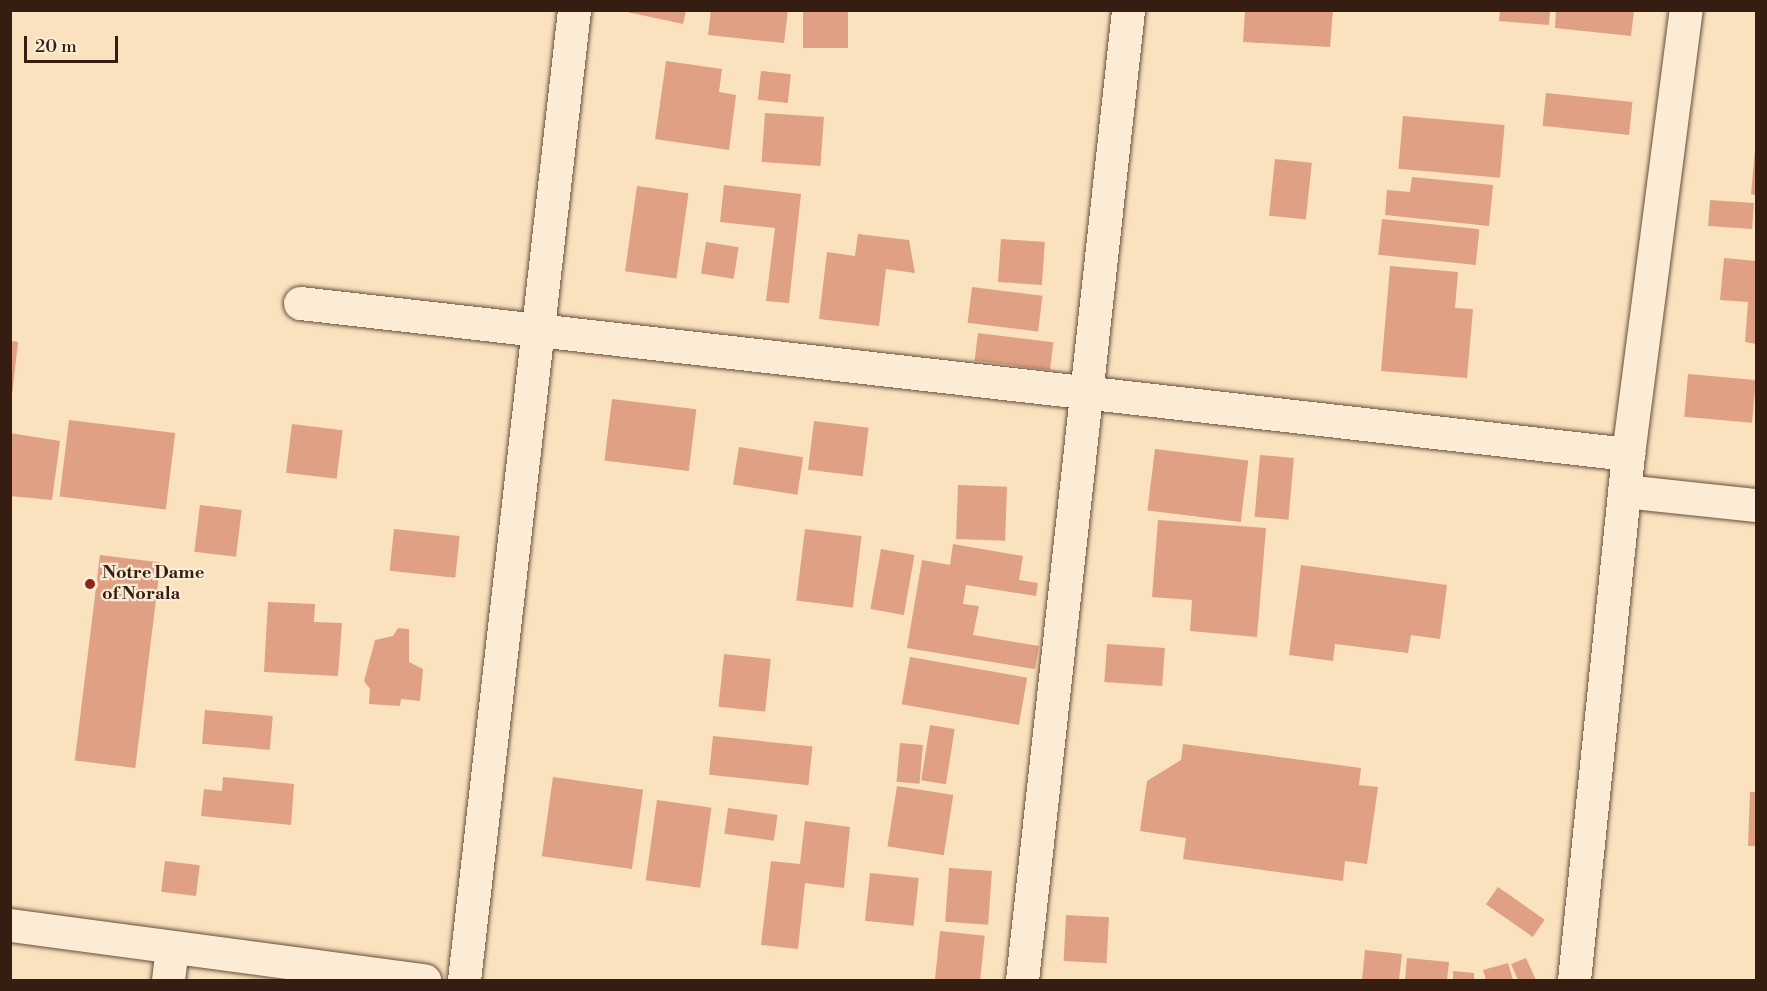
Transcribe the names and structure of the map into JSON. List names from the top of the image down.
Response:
{
  "places": ["Notre Dame of Norala"],
  "scale_bar": "20 m"
}
